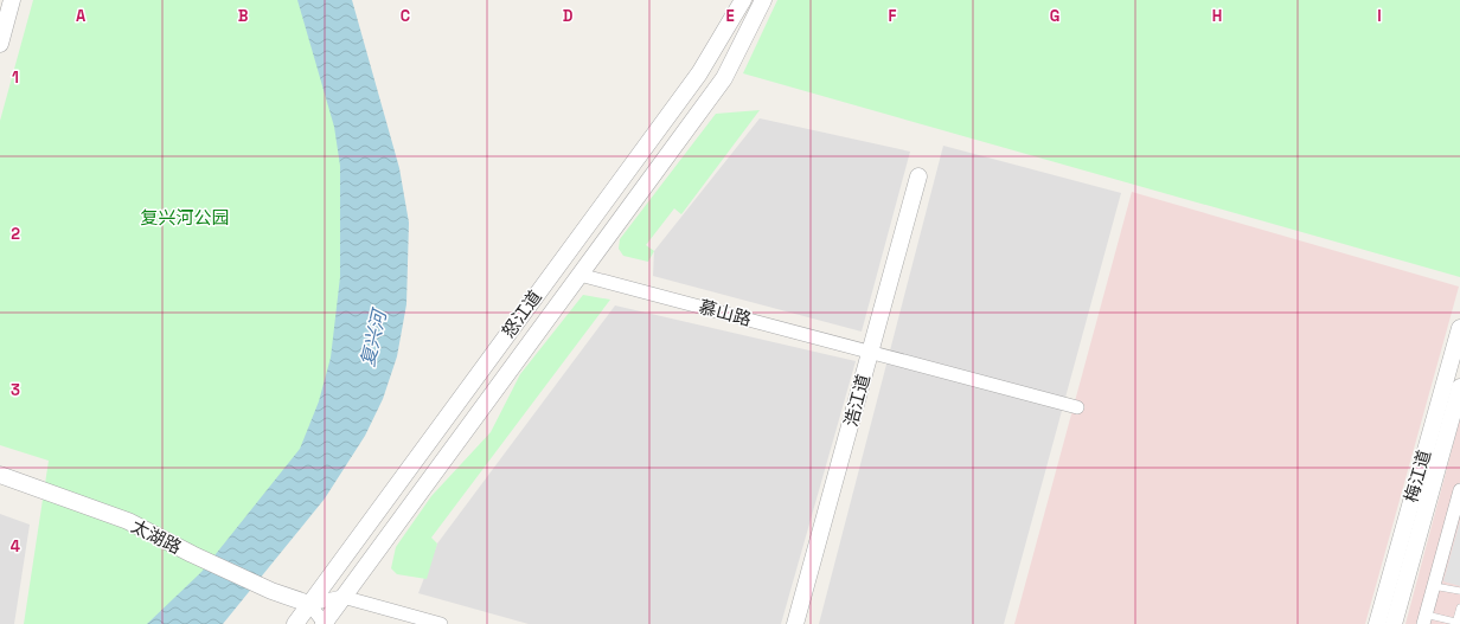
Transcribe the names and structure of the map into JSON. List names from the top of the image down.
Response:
{
  "streets": {
    "street": [
      "慕山路",
      "怒江道",
      "浩江道",
      "梅江道",
      "太湖路"
    ]
  },
  "crossings": [
    ["慕山路", "怒江道"],
    ["慕山路", "浩江道"],
    ["怒江道", "太湖路"]
  ],
  "water": ["复兴河"],
  "parks": ["复兴河公园"],
  "grid": {
    "columns": [
      "A",
      "B",
      "C",
      "D",
      "E",
      "F",
      "G",
      "H",
      "I"
    ],
    "rows": [
      "1",
      "2",
      "3",
      "4"
    ]
  }
}
